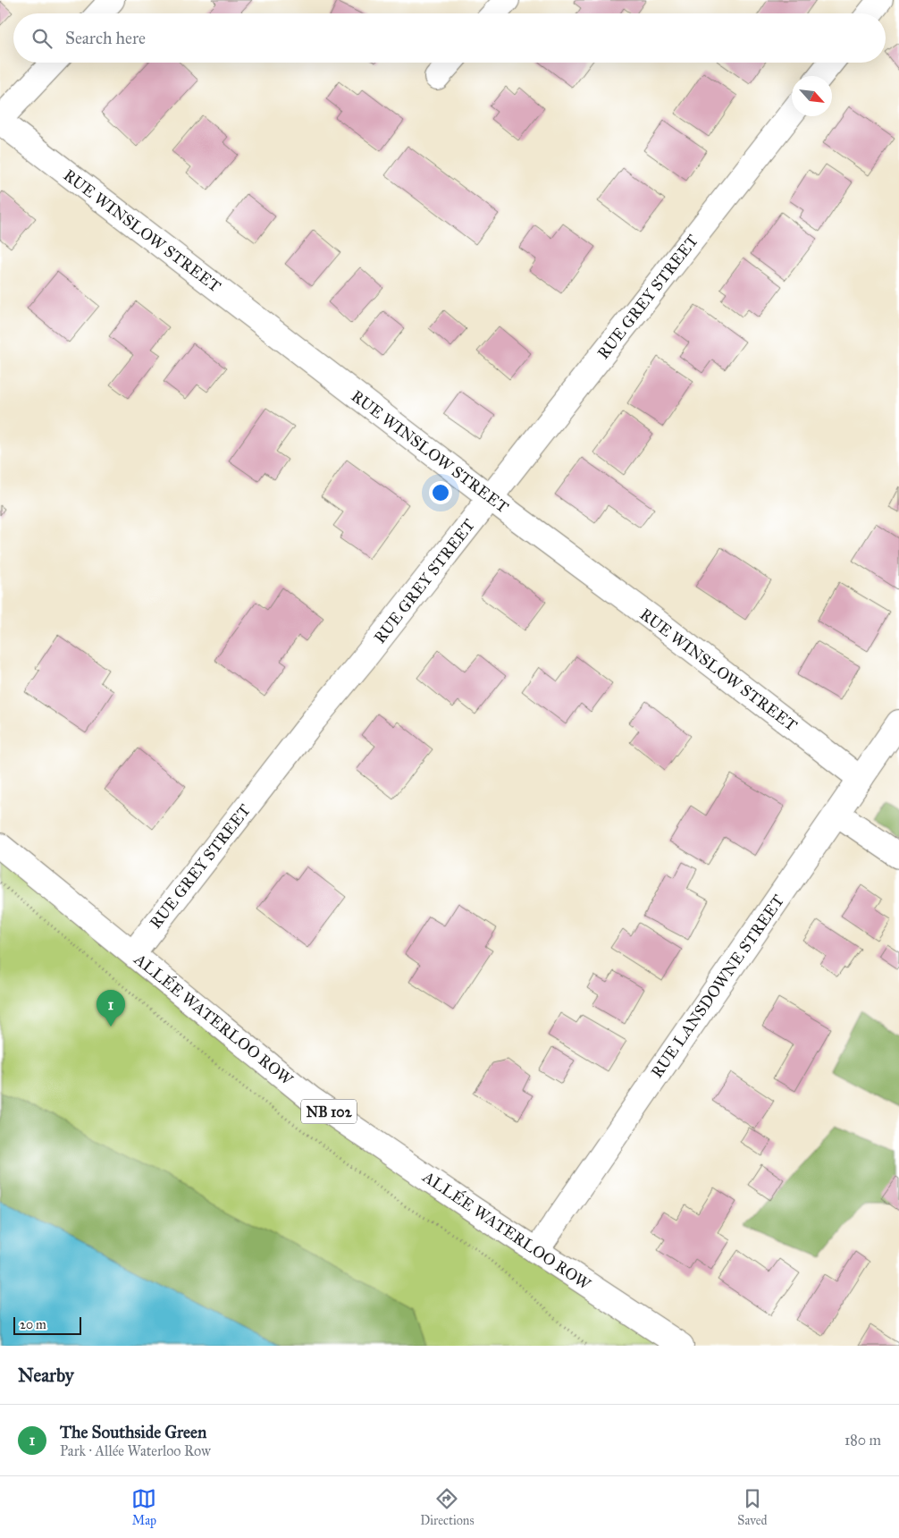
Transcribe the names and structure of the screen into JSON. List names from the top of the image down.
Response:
{
  "streets": {
    "street": [
      "RUE WINSLOW STREET",
      "RUE GREY STREET",
      "RUE LANSDOWNE STREET",
      "ALLÉE WATERLOO ROW",
      "NB 102"
    ]
  },
  "crossings": [
    ["RUE WINSLOW STREET", "RUE GREY STREET"],
    ["RUE WINSLOW STREET", "RUE LANSDOWNE STREET"],
    ["RUE GREY STREET", "ALLÉE WATERLOO ROW"],
    ["RUE LANSDOWNE STREET", "ALLÉE WATERLOO ROW"]
  ],
  "scale_bar": "20 m",
  "north": "bottom right",
  "page": {
    "search": "Search here",
    "pins": "1",
    "scale": "20 m",
    "heading": "Nearby",
    "list": [
      {
        "mark": "1",
        "name": "The Southside Green",
        "note": "Park · Allée Waterloo Row",
        "value": "180 m"
      }
    ],
    "nav": ["Map", "Directions", "Saved"]
  }
}
